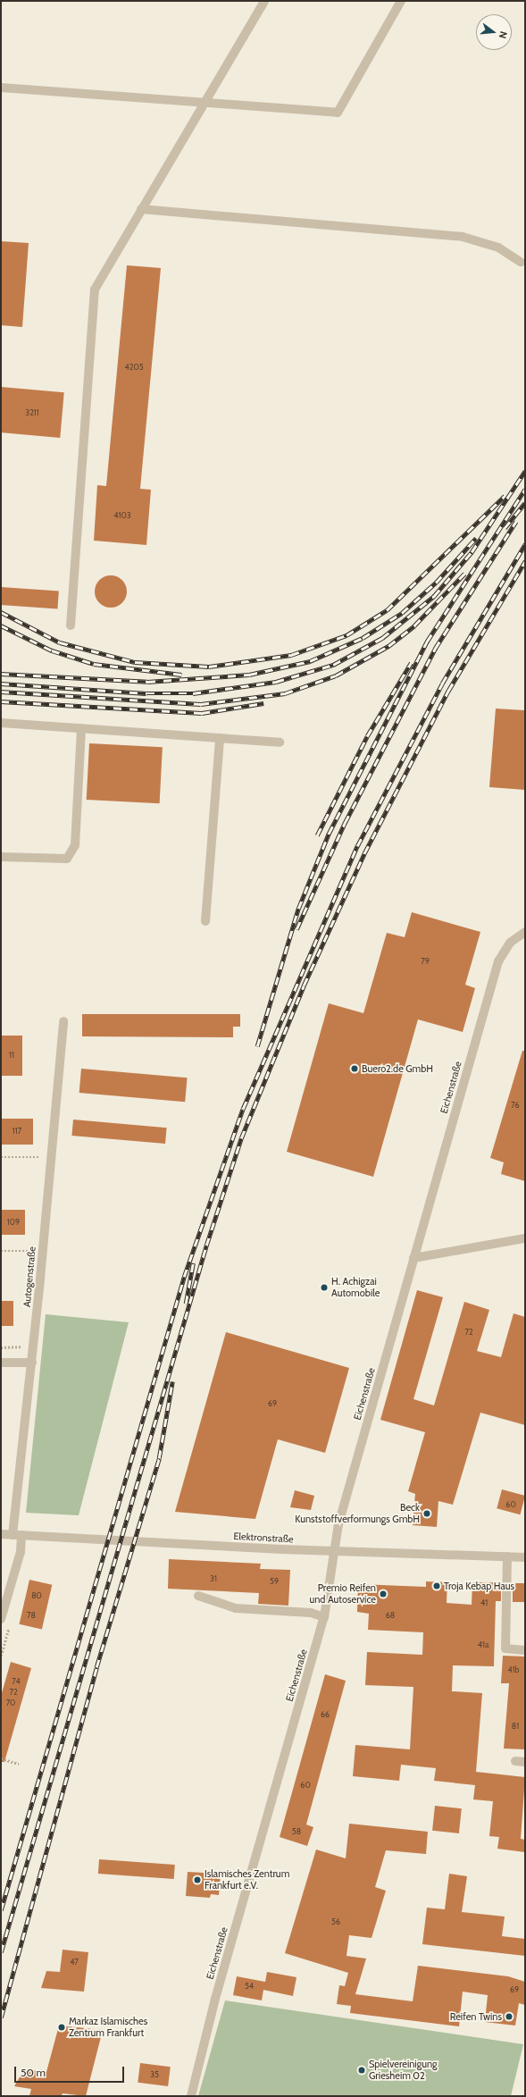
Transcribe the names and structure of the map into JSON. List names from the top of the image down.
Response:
{
  "streets": {
    "street": ["Eichenstraße", "Autogenstraße", "Elektronstraße"]
  },
  "crossings": [
    ["Eichenstraße", "Elektronstraße"],
    ["Autogenstraße", "Elektronstraße"]
  ],
  "places": [
    "Buero2.de GmbH",
    "H. Achigzai Automobile",
    "Beck Kunststoffverformungs GmbH",
    "Troja Kebap Haus",
    "Premio Reifen und Autoservice",
    "Islamisches Zentrum Frankfurt e.V.",
    "Reifen Twins",
    "Markaz Islamisches Zentrum Frankfurt",
    "Spielvereinigung Griesheim 02"
  ],
  "house_numbers": [
    "4205",
    "3211",
    "4103",
    "79",
    "11",
    "76",
    "117",
    "109",
    "72",
    "69",
    "60",
    "31",
    "59",
    "80",
    "41",
    "78",
    "68",
    "41a",
    "41b",
    "74",
    "72",
    "70",
    "66",
    "81",
    "60",
    "58",
    "56",
    "47",
    "54",
    "69",
    "35"
  ],
  "scale_bar": "50 m",
  "north": "right"
}
